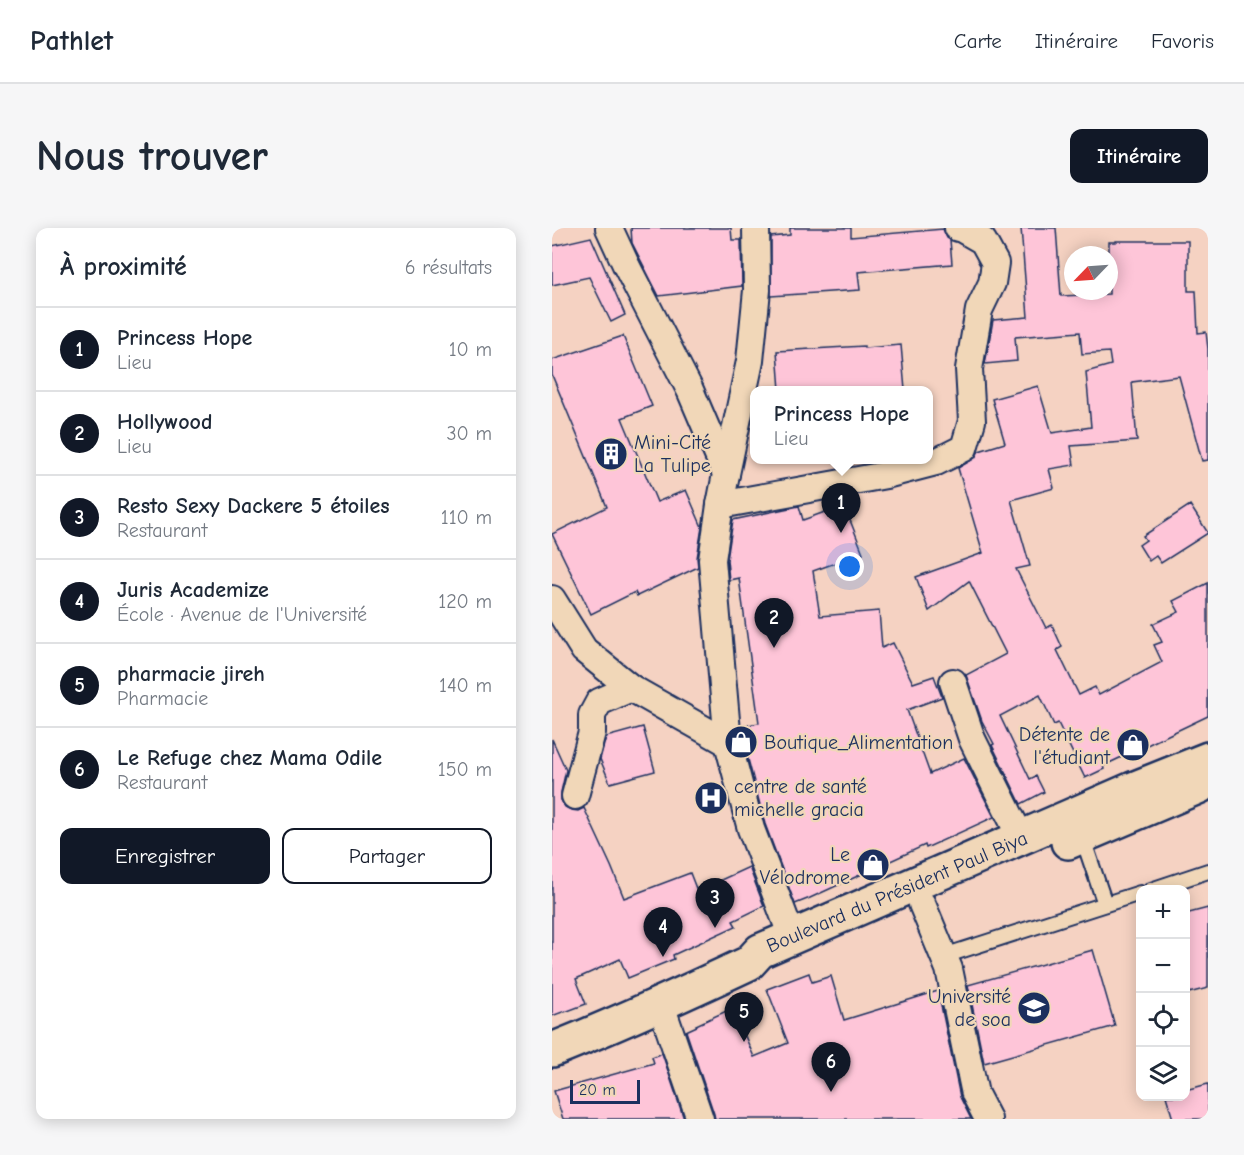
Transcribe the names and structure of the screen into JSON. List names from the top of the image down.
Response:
{
  "streets": {
    "main road": ["Boulevard du Président Paul Biya"]
  },
  "places": {
    "building": ["Mini-Cité La Tulipe"],
    "shop": ["Boutique_Alimentation", "Détente de l'étudiant", "Le Vélodrome"],
    "hospital": ["centre de santé michelle gracia"],
    "school or university": ["Université de soa"]
  },
  "scale_bar": "20 m",
  "north": "bottom left",
  "page": {
    "header": "Pathlet",
    "nav": ["Carte", "Itinéraire", "Favoris"],
    "buttons": [
      "Itinéraire",
      ["Enregistrer", "Partager"]
    ],
    "title": "Nous trouver",
    "heading": ["À proximité", "6 résultats"],
    "list": [
      {
        "mark": "1",
        "name": "Princess Hope",
        "note": "Lieu",
        "value": "10 m"
      },
      {
        "mark": "2",
        "name": "Hollywood",
        "note": "Lieu",
        "value": "30 m"
      },
      {
        "mark": "3",
        "name": "Resto Sexy Dackere 5 étoiles",
        "note": "Restaurant",
        "value": "110 m"
      },
      {
        "mark": "4",
        "name": "Juris Academize",
        "note": "École · Avenue de l'Université",
        "value": "120 m"
      },
      {
        "mark": "5",
        "name": "pharmacie jireh",
        "note": "Pharmacie",
        "value": "140 m"
      },
      {
        "mark": "6",
        "name": "Le Refuge chez Mama Odile",
        "note": "Restaurant",
        "value": "150 m"
      }
    ],
    "popup": ["Princess Hope", "Lieu"],
    "pins": [
      "1",
      "2",
      "3",
      "4",
      "5",
      "6"
    ],
    "map_buttons": ["+", "−"],
    "scale": "20 m"
  }
}
